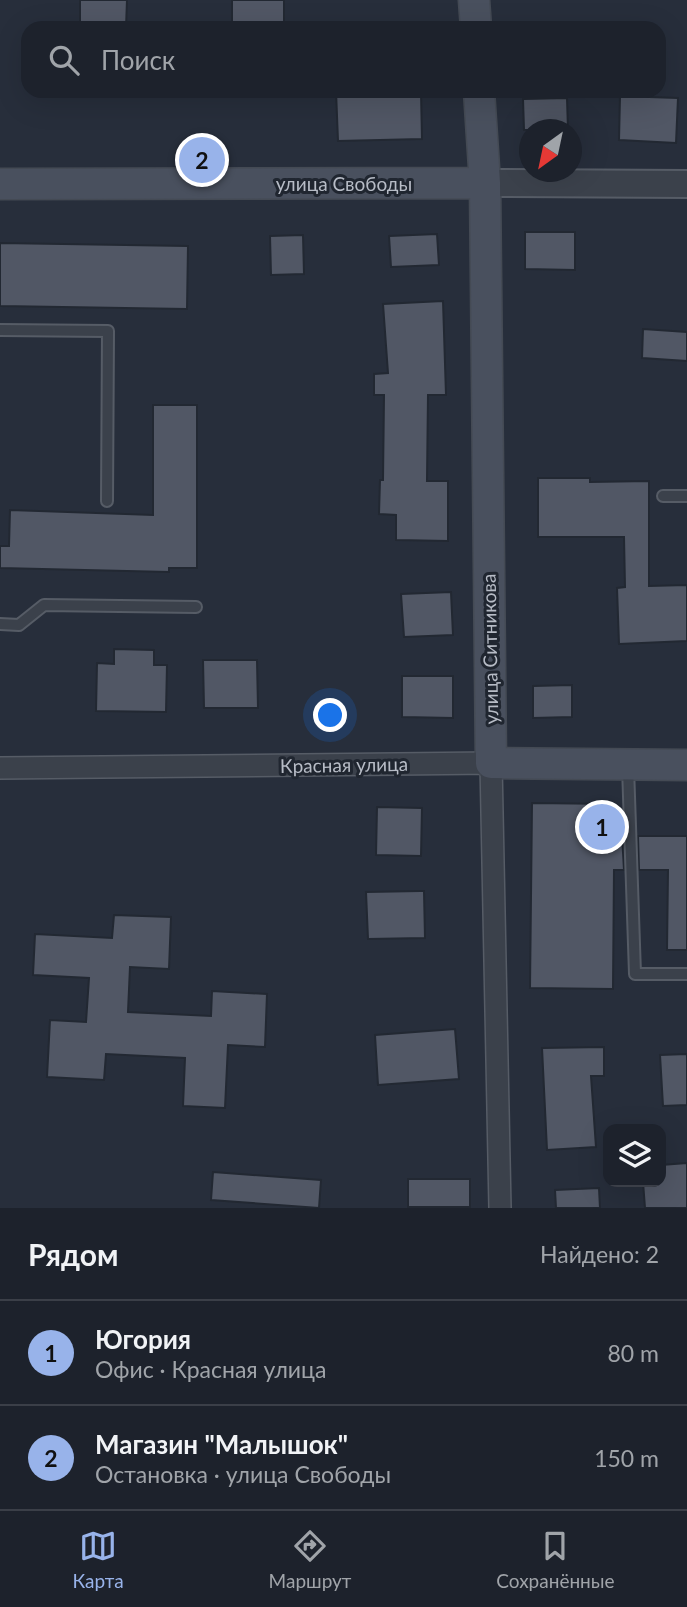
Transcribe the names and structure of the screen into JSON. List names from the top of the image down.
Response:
{
  "streets": {
    "main road": ["улица Свободы", "улица Ситникова", "Красная улица"]
  },
  "crossings": [
    ["улица Свободы", "улица Ситникова"],
    ["улица Ситникова", "Красная улица"]
  ],
  "north": "bottom left",
  "page": {
    "search": "Поиск",
    "pins": ["2", "1"],
    "heading": ["Рядом", "Найдено: 2"],
    "list": [
      {
        "mark": "1",
        "name": "Югория",
        "note": "Офис · Красная улица",
        "value": "80 m"
      },
      {
        "mark": "2",
        "name": "Магазин \"Малышок\"",
        "note": "Остановка · улица Свободы",
        "value": "150 m"
      }
    ],
    "nav": ["Карта", "Маршрут", "Сохранённые"]
  }
}
